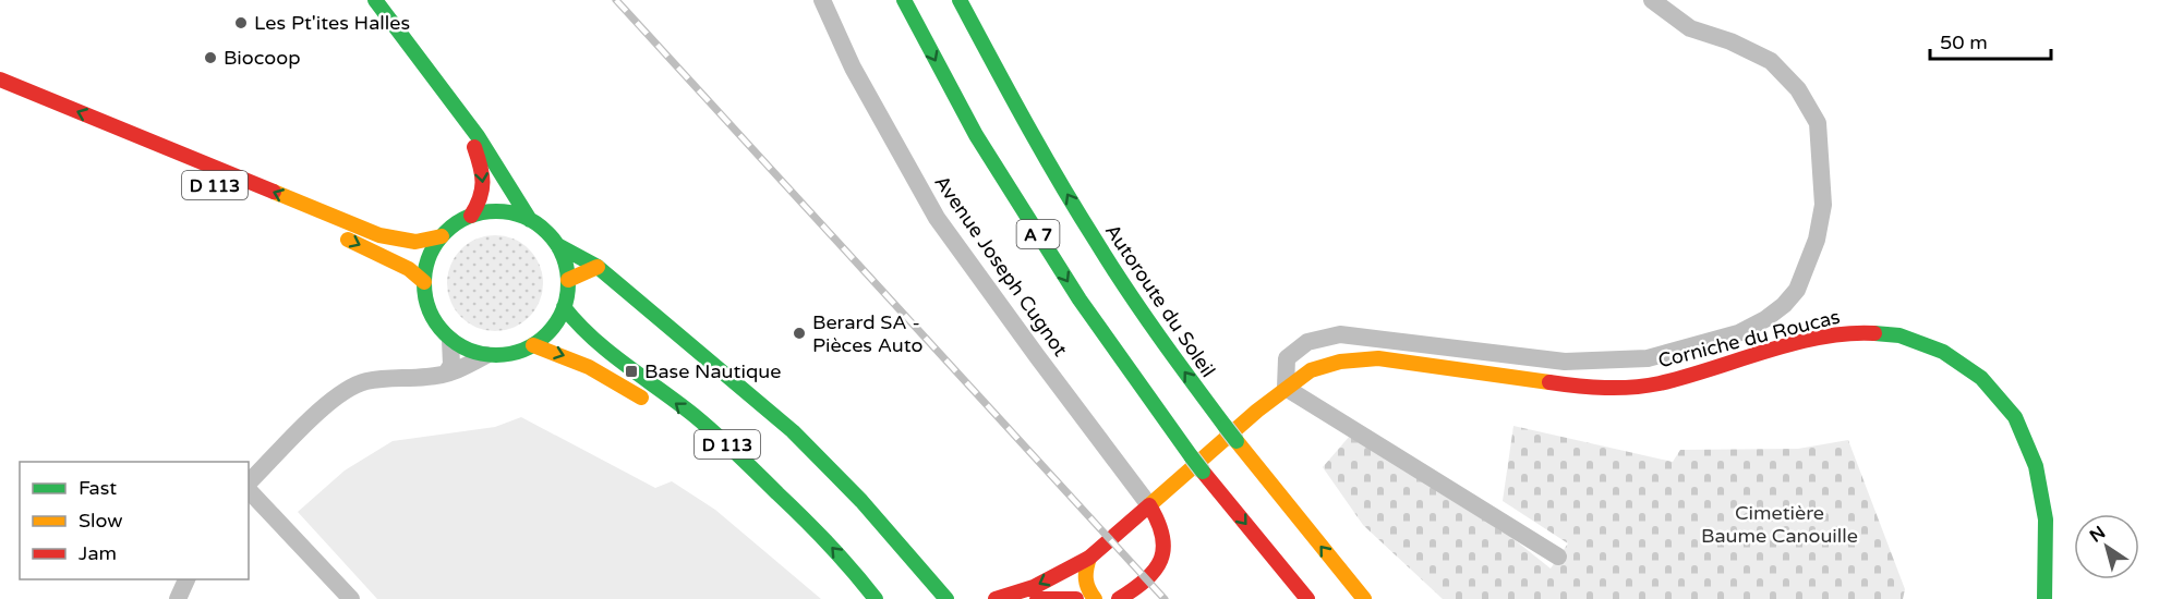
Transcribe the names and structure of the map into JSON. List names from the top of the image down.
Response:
{
  "streets": {
    "main road": [
      "D 113",
      "A 7",
      "Autoroute du Soleil",
      "Corniche du Roucas"
    ],
    "street": ["Avenue Joseph Cugnot"]
  },
  "crossings": [
    ["Avenue Joseph Cugnot", "Corniche du Roucas"]
  ],
  "parks": ["Cimetière Baume Canouille"],
  "places": {
    "other": ["Les Pt'ites Halles", "Biocoop", "Berard SA - Pièces Auto"],
    "transit": ["Base Nautique"]
  },
  "legend": ["Fast", "Slow", "Jam"],
  "scale_bar": "50 m",
  "north": "top left"
}
